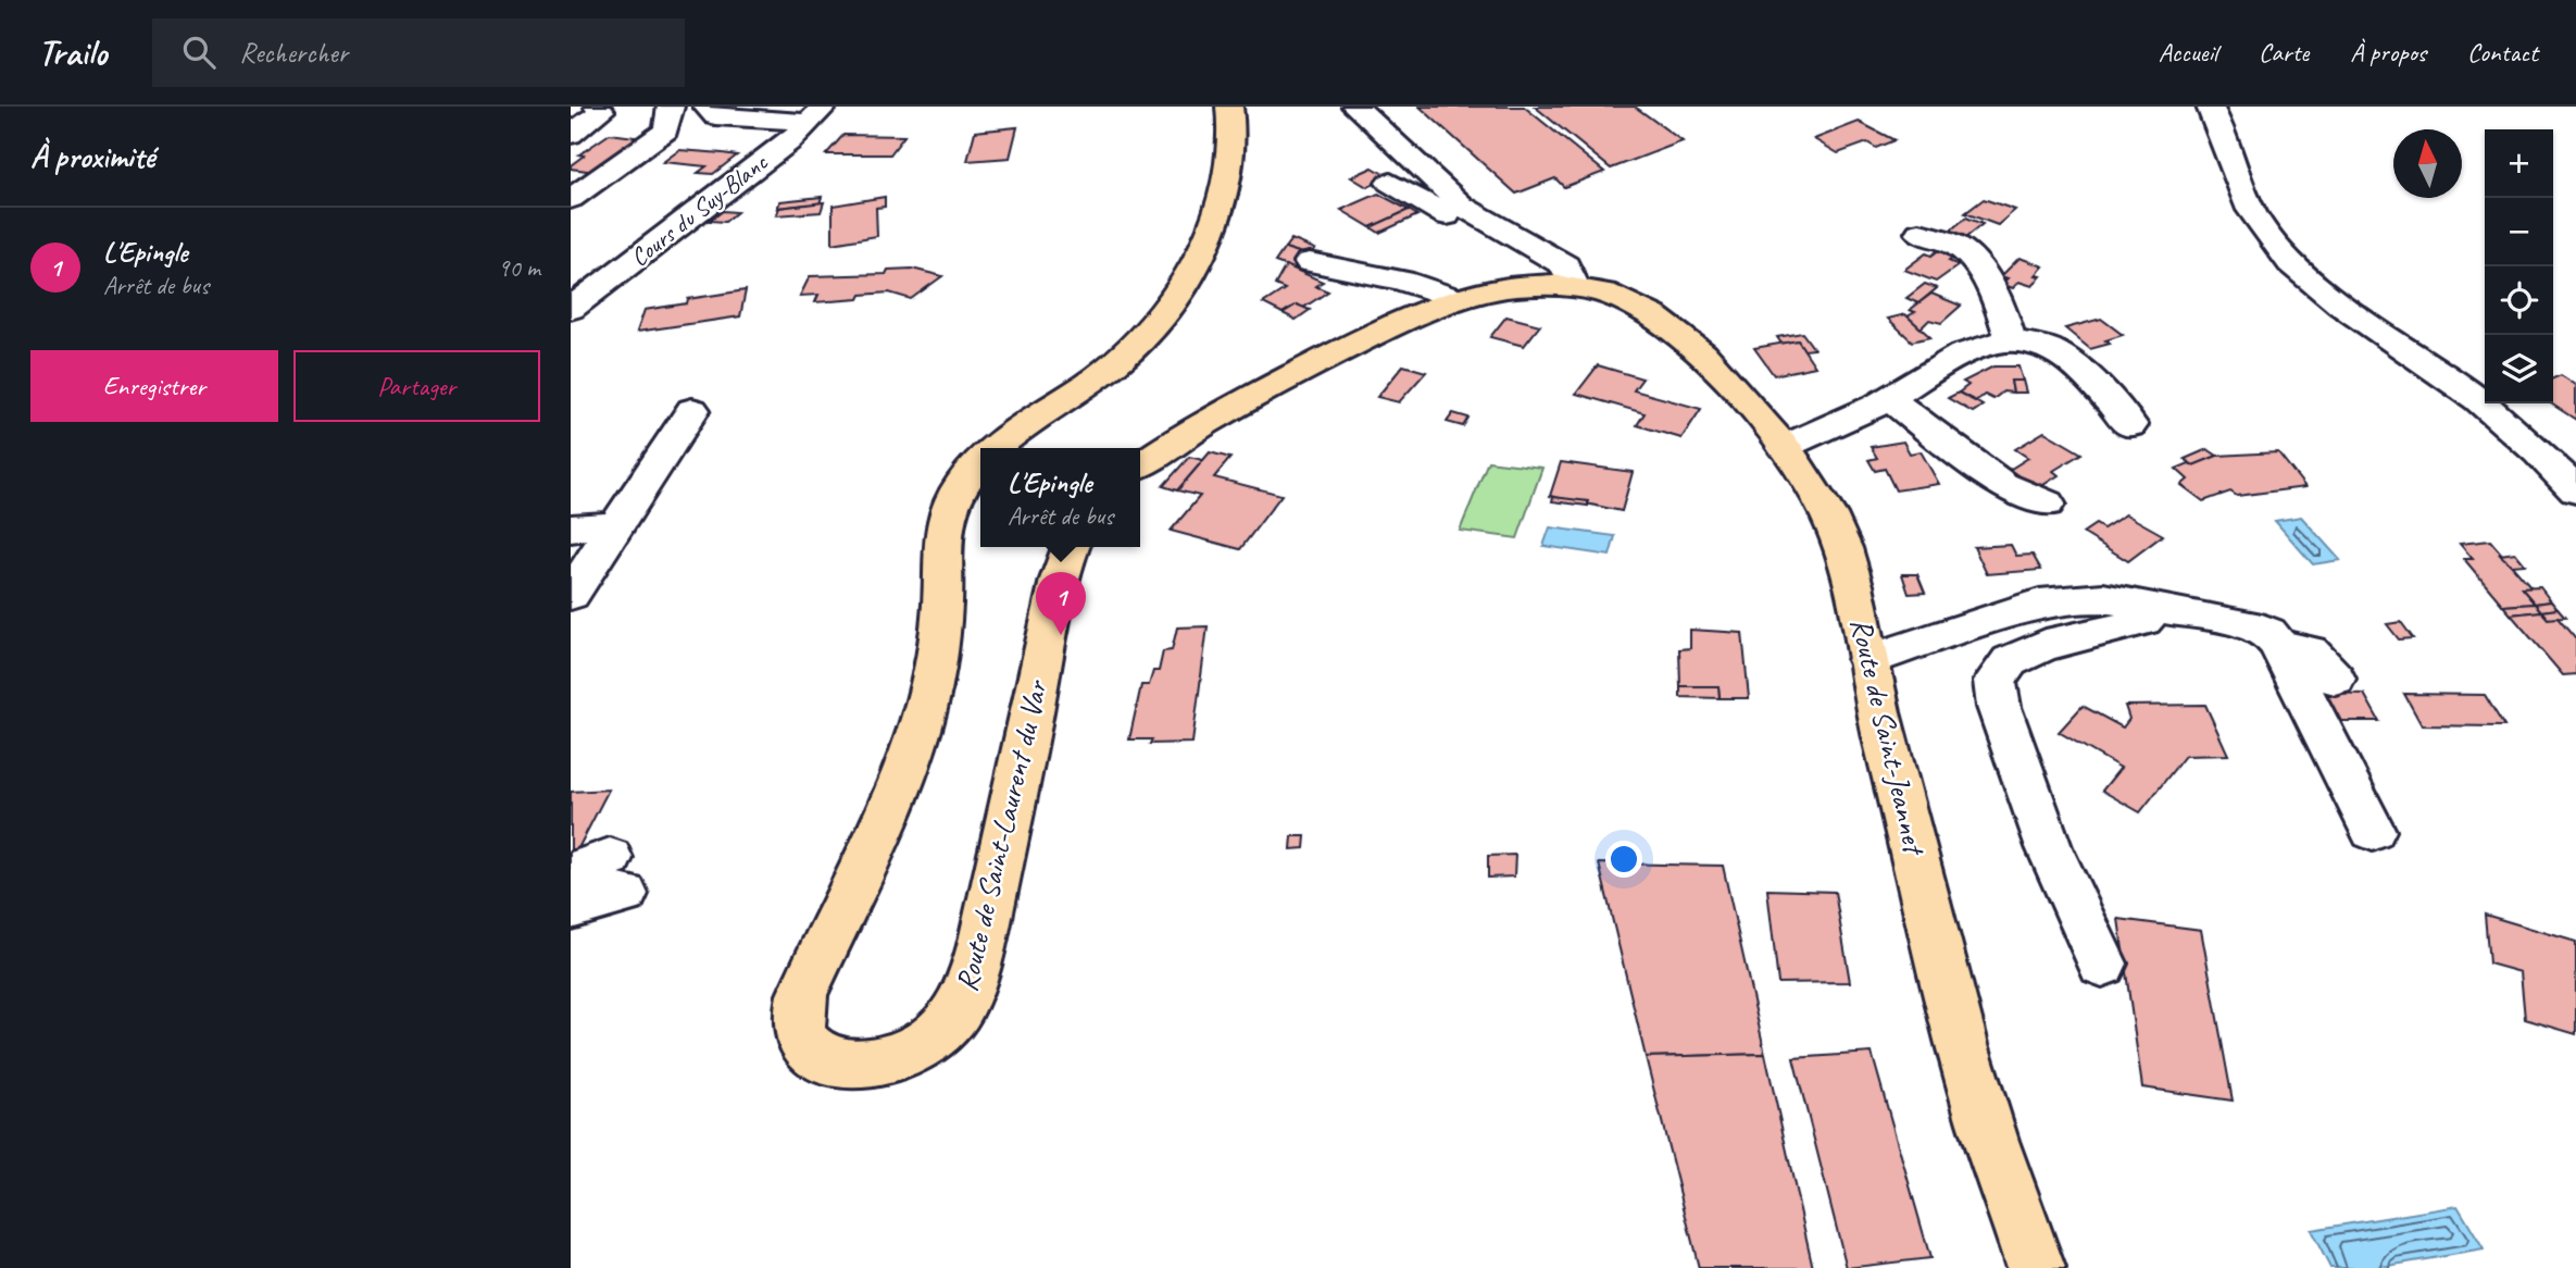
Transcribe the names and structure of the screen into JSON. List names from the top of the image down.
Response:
{
  "streets": {
    "main road": ["Route de Saint-Jeannet", "Route de Saint-Laurent du Var"],
    "street": ["Cours du Suy-Blanc"]
  },
  "north": "top",
  "page": {
    "header": "Trailo",
    "search": "Rechercher",
    "nav": [
      "Accueil",
      "Carte",
      "À propos",
      "Contact"
    ],
    "heading": "À proximité",
    "map_buttons": ["+", "−"],
    "list": [
      {
        "mark": "1",
        "name": "L'Epingle",
        "note": "Arrêt de bus",
        "value": "90 m"
      }
    ],
    "buttons": ["Enregistrer", "Partager"],
    "popup": ["L'Epingle", "Arrêt de bus"],
    "pins": "1"
  }
}
